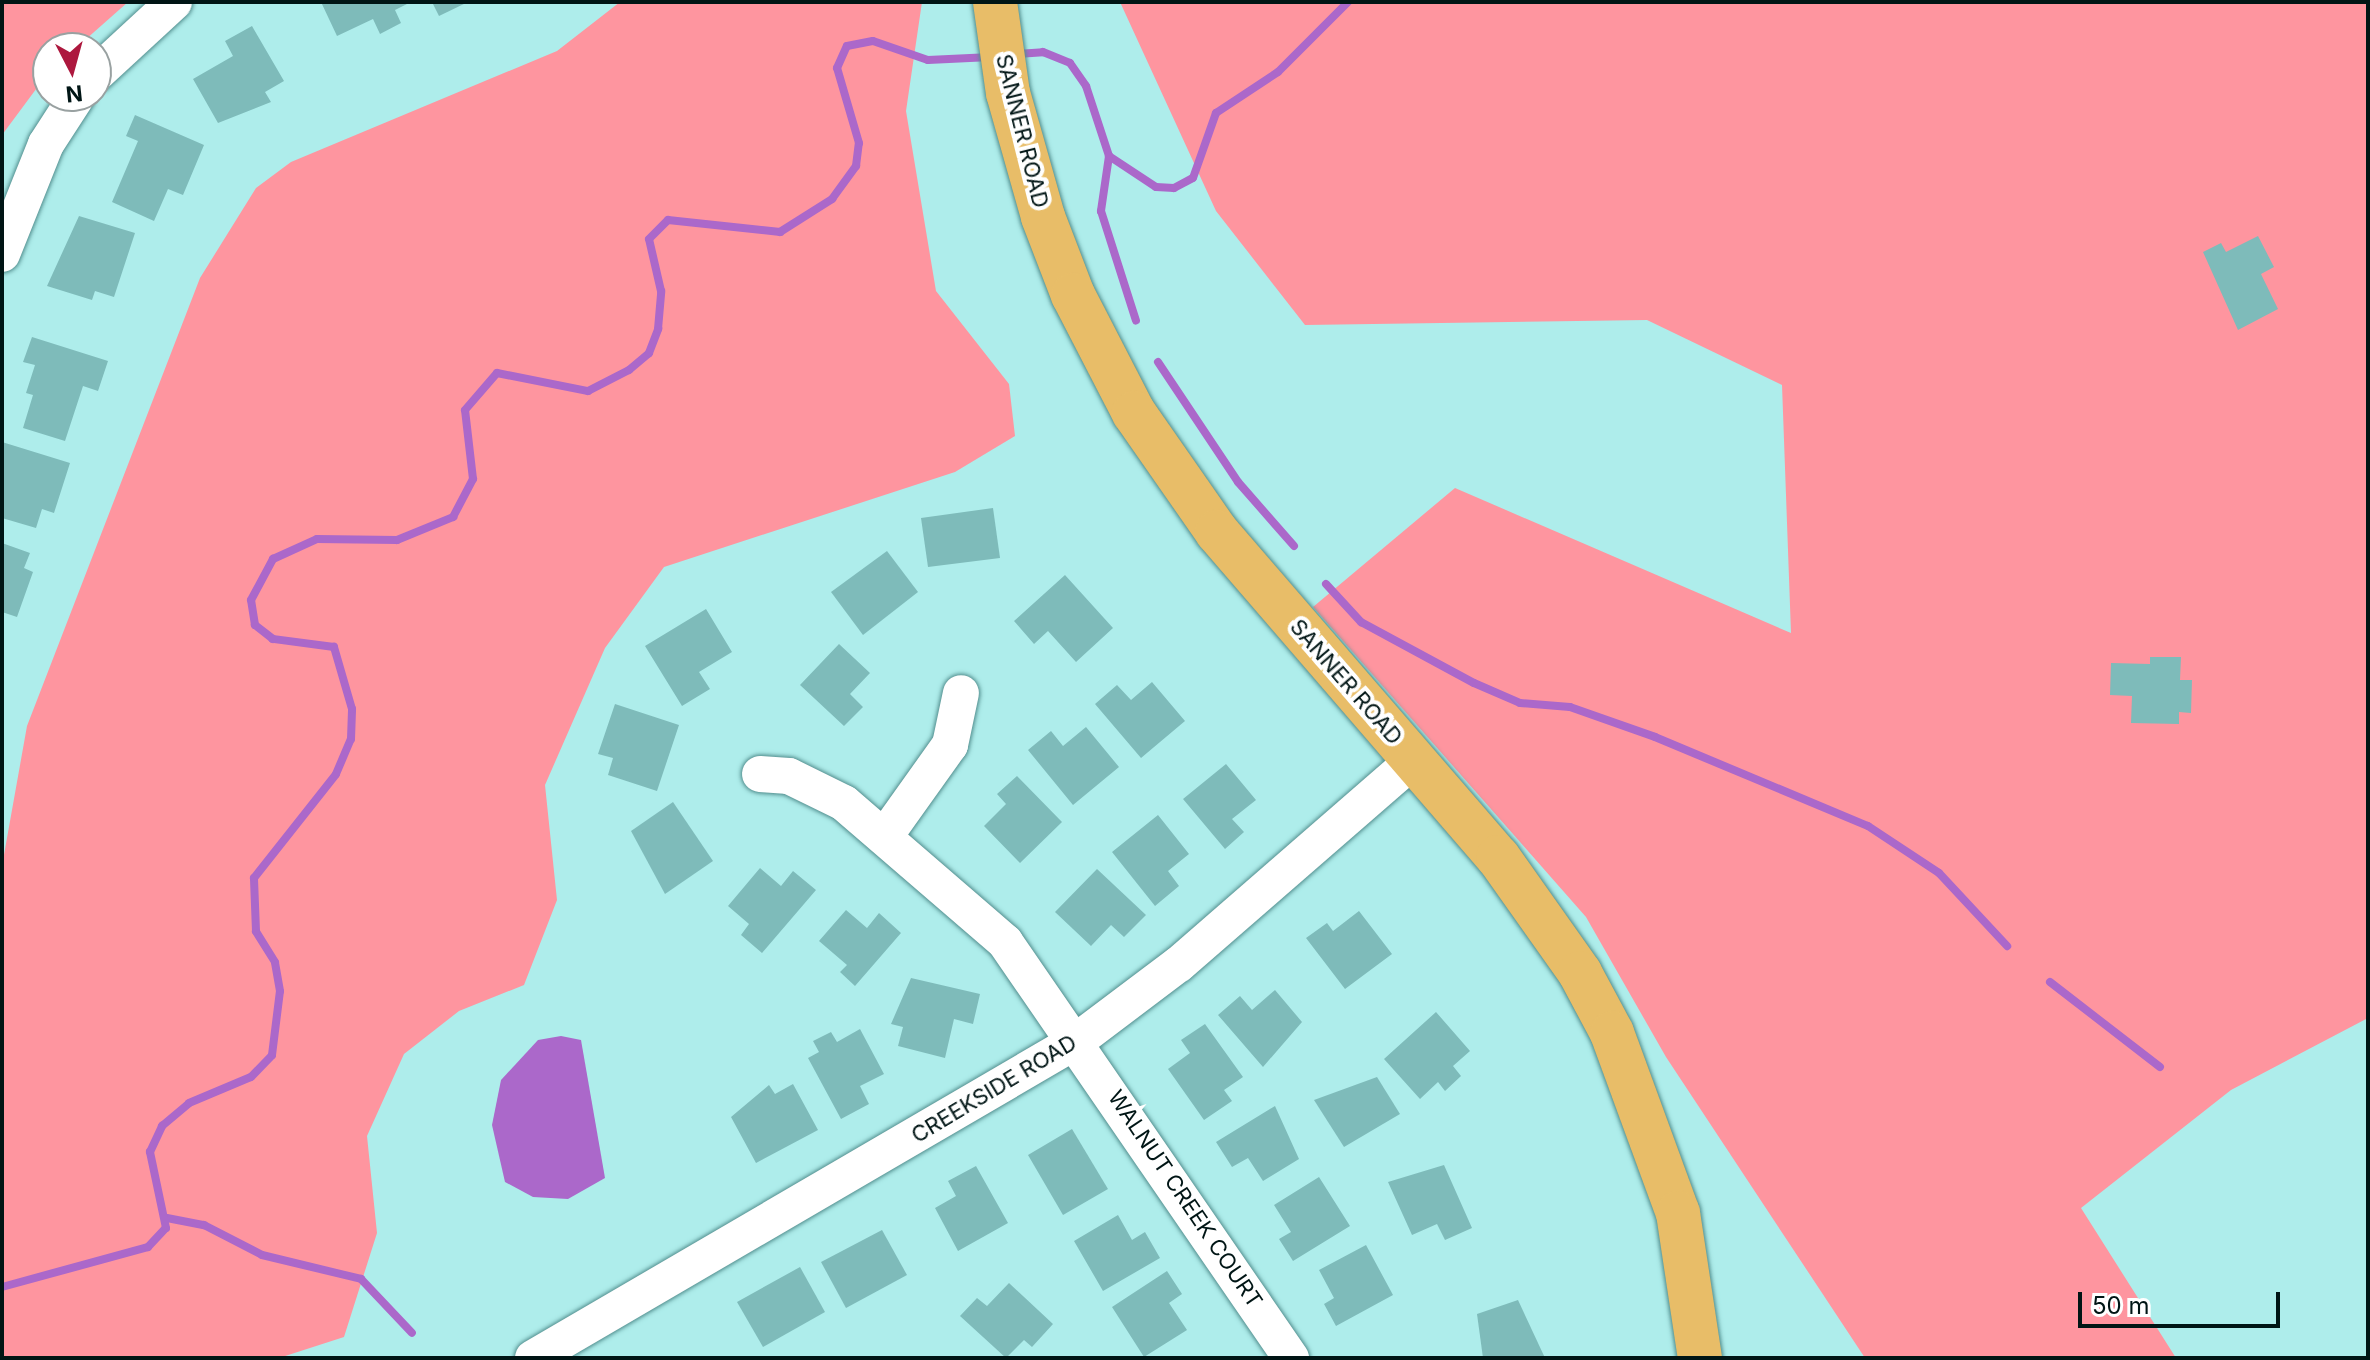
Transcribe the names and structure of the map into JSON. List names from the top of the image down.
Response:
{
  "streets": {
    "main road": ["SANNER ROAD"],
    "street": ["CREEKSIDE ROAD", "WALNUT CREEK COURT"]
  },
  "crossings": [
    ["SANNER ROAD", "CREEKSIDE ROAD"],
    ["CREEKSIDE ROAD", "WALNUT CREEK COURT"]
  ],
  "scale_bar": "50 m",
  "north": "bottom"
}
